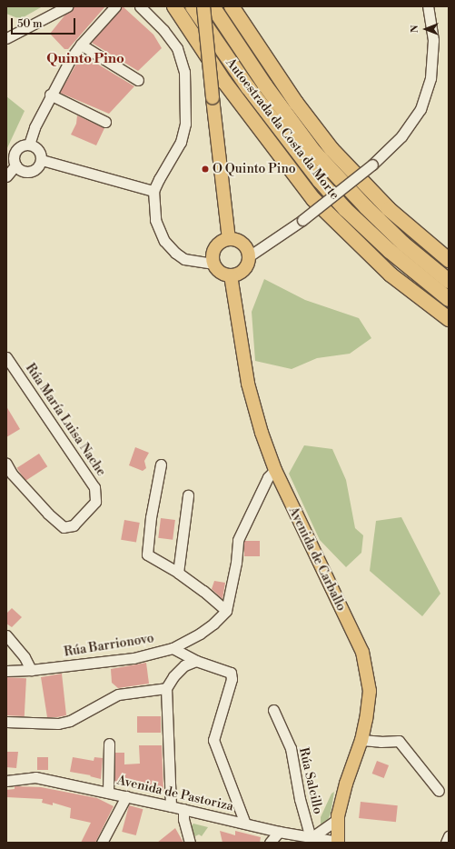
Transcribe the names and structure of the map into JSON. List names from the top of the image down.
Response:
{
  "streets": {
    "highway": ["Autoestrada da Costa da Morte"],
    "main road": ["Avenida de Carballo"],
    "street": [
      "Rúa María Luisa Nache",
      "Rúa Barrionovo",
      "Rúa Salcillo",
      "Avenida de Pastoriza"
    ]
  },
  "crossings": [
    ["Avenida de Carballo", "Avenida de Pastoriza"],
    ["Rúa Salcillo", "Avenida de Pastoriza"]
  ],
  "districts": ["Quinto Pino"],
  "places": ["O Quinto Pino"],
  "scale_bar": "50 m",
  "north": "left"
}
